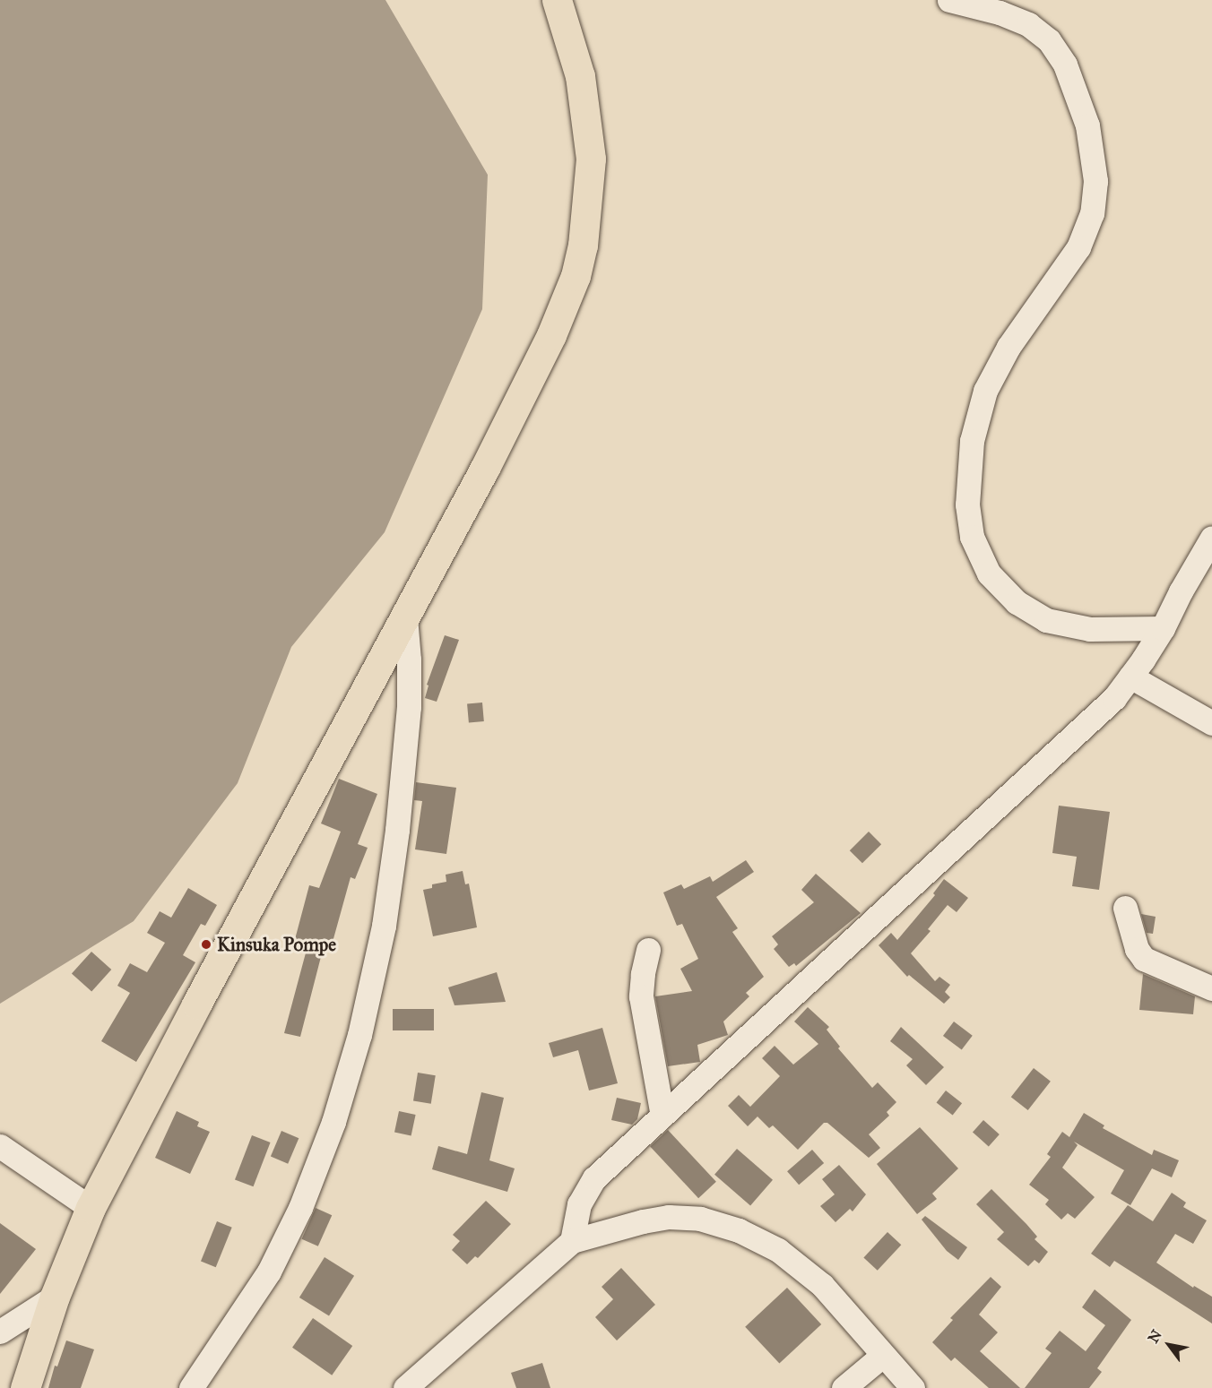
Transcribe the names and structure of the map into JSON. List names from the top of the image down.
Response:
{
  "places": ["Kinsuka Pompe"],
  "north": "top left"
}
